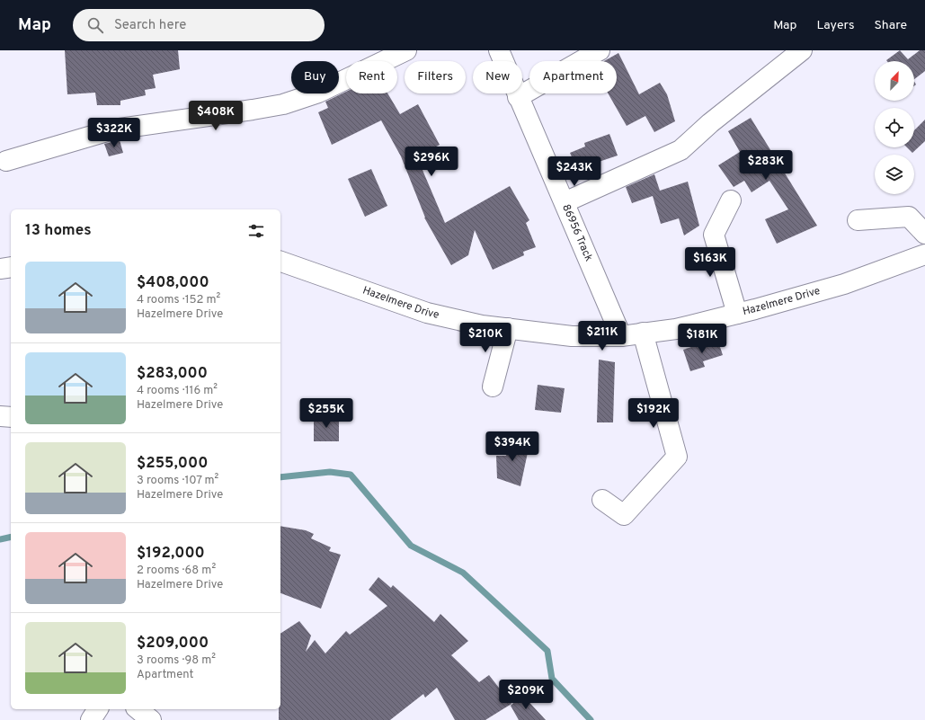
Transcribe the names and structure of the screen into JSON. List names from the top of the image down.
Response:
{
  "streets": {
    "street": ["86956 Track", "Hazelmere Drive"]
  },
  "crossings": [
    ["86956 Track", "Hazelmere Drive"]
  ],
  "north": "top right",
  "page": {
    "header": "Map",
    "search": "Search here",
    "nav": ["Map", "Layers", "Share"],
    "chip": [
      "Buy",
      "Rent",
      "Filters",
      "New",
      "Apartment"
    ],
    "price": [
      "$408K",
      "$322K",
      "$296K",
      "$283K",
      "$243K",
      "$163K",
      "$211K",
      "$210K",
      "$181K",
      "$255K",
      "$192K",
      "$394K",
      "$209K"
    ],
    "heading": "13 homes",
    "list": [
      {
        "name": "$408,000",
        "note": "4 rooms · 152 m² · Hazelmere Drive"
      },
      {
        "name": "$283,000",
        "note": "4 rooms · 116 m² · Hazelmere Drive"
      },
      {
        "name": "$255,000",
        "note": "3 rooms · 107 m² · Hazelmere Drive"
      },
      {
        "name": "$192,000",
        "note": "2 rooms · 68 m² · Hazelmere Drive"
      },
      {
        "name": "$209,000",
        "note": "3 rooms · 98 m² · Apartment"
      }
    ]
  }
}
